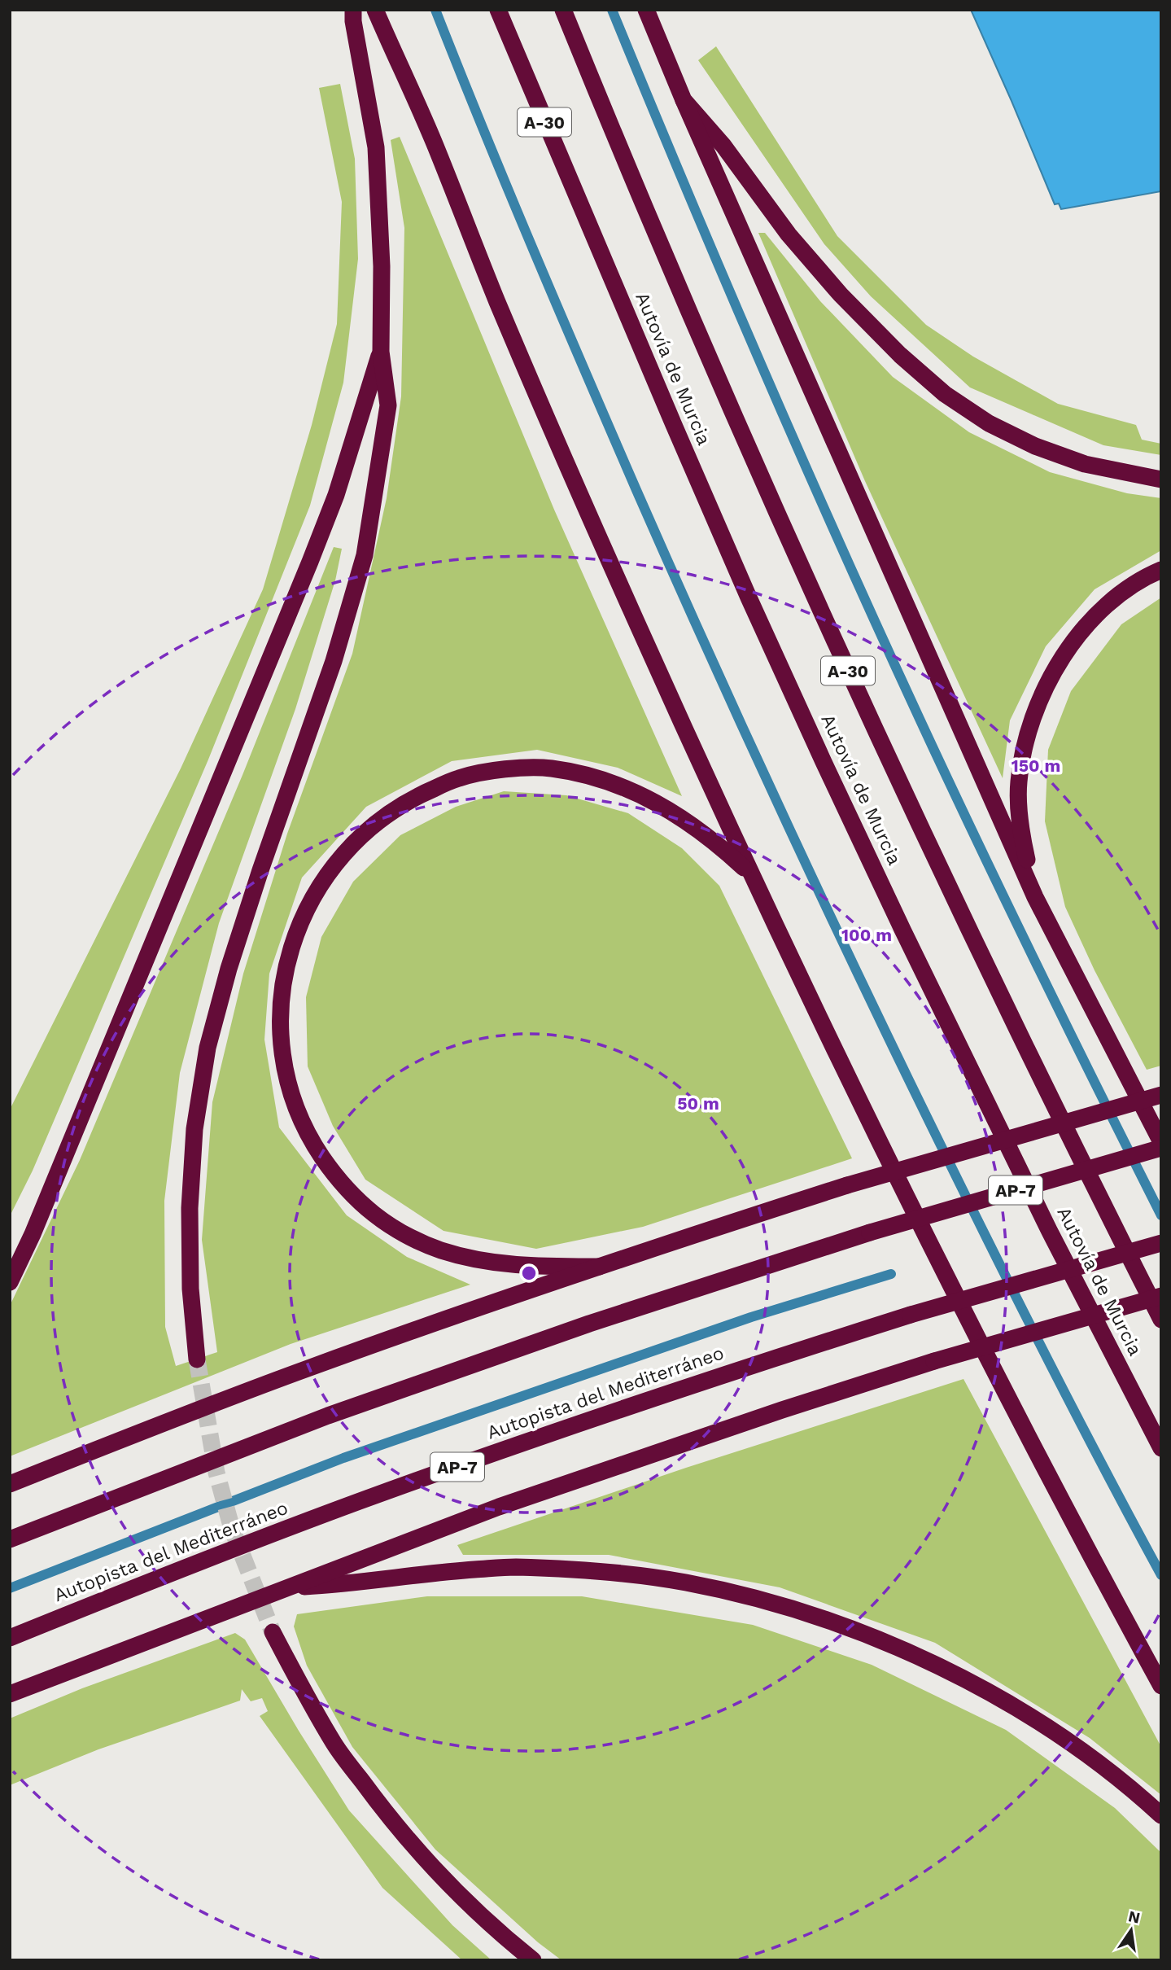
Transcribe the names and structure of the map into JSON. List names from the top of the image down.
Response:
{
  "streets": {
    "highway": [
      "A-30",
      "Autovía de Murcia",
      "AP-7",
      "Autopista del Mediterráneo"
    ]
  },
  "north": "top",
  "rings": ["150 m", "100 m", "50 m"]
}
